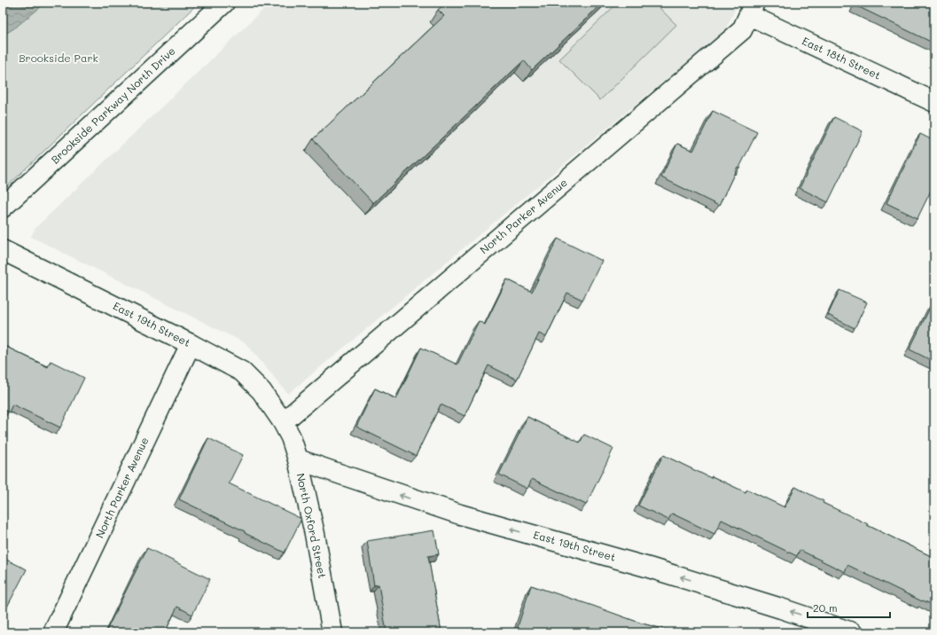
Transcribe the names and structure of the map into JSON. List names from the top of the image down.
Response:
{
  "streets": {
    "street": [
      "East 18th Street",
      "Brookside Parkway North Drive",
      "North Parker Avenue",
      "East 19th Street",
      "North Oxford Street"
    ]
  },
  "crossings": [
    ["East 18th Street", "North Parker Avenue"],
    ["North Parker Avenue", "East 19th Street"],
    ["North Parker Avenue", "North Oxford Street"],
    ["East 19th Street", "North Oxford Street"]
  ],
  "one_way": ["East 19th Street"],
  "parks": ["Brookside Park"],
  "scale_bar": "20 m"
}
